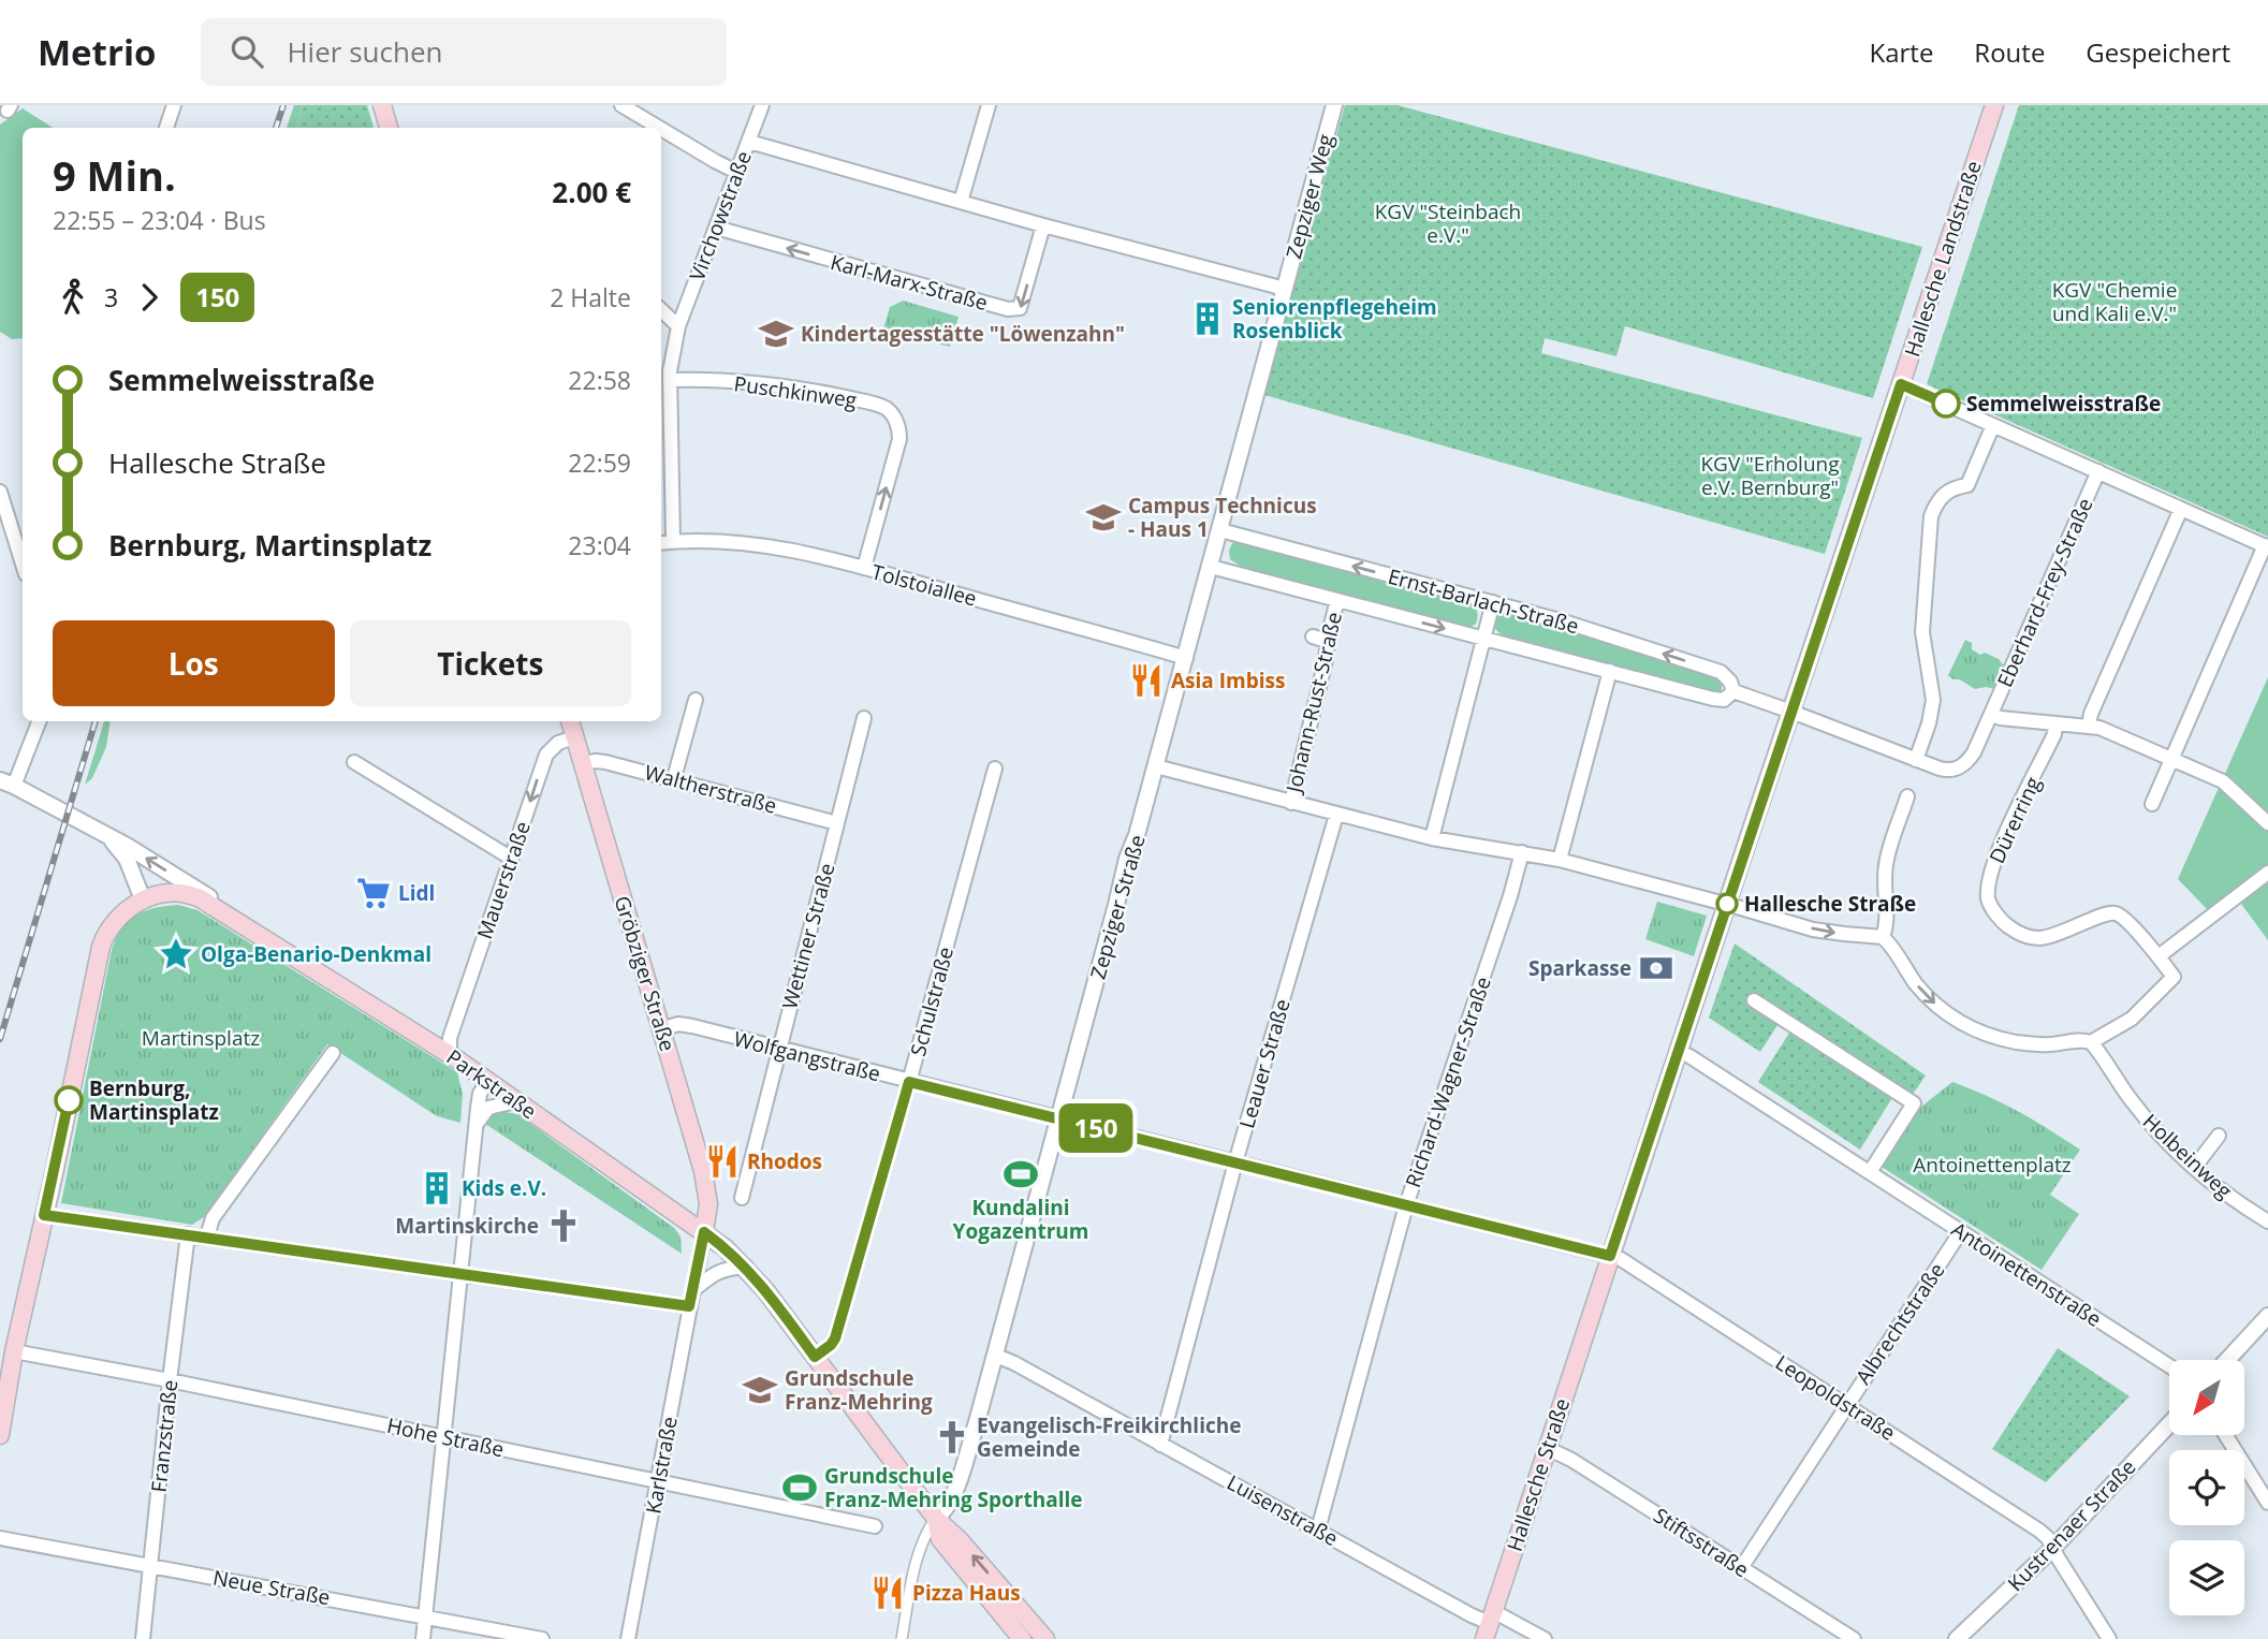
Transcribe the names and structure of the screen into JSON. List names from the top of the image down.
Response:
{
  "streets": {
    "main road": [
      "Hallesche Landstraße",
      "Gröbziger Straße",
      "Parkstraße",
      "Hallesche Straße"
    ],
    "street": [
      "Zepziger Weg",
      "Virchowstraße",
      "Karl-Marx-Straße",
      "Puschkinweg",
      "Tolstoiallee",
      "Eberhard-Frey-Straße",
      "Ernst-Barlach-Straße",
      "Johann-Rust-Straße",
      "Waltherstraße",
      "Dürerring",
      "Mauerstraße",
      "Zepziger Straße",
      "Wettiner Straße",
      "Schulstraße",
      "Wolfgangstraße",
      "Leauer Straße",
      "Richard-Wagner-Straße",
      "Holbeinweg",
      "Antoinettenstraße",
      "Albrechtstraße",
      "Leopoldstraße",
      "Franzstraße",
      "Hohe Straße",
      "Karlstraße",
      "Luisenstraße",
      "Kustrenaer Straße",
      "Stiftsstraße",
      "Neue Straße"
    ]
  },
  "crossings": [
    ["Zepziger Weg", "Zepziger Straße"],
    ["Virchowstraße", "Karl-Marx-Straße"],
    ["Virchowstraße", "Puschkinweg"],
    ["Virchowstraße", "Tolstoiallee"],
    ["Hallesche Landstraße", "Ernst-Barlach-Straße"],
    ["Hallesche Landstraße", "Hallesche Straße"],
    ["Puschkinweg", "Tolstoiallee"],
    ["Tolstoiallee", "Zepziger Straße"],
    ["Eberhard-Frey-Straße", "Ernst-Barlach-Straße"],
    ["Ernst-Barlach-Straße", "Johann-Rust-Straße"],
    ["Ernst-Barlach-Straße", "Zepziger Straße"],
    ["Ernst-Barlach-Straße", "Hallesche Straße"],
    ["Johann-Rust-Straße", "Zepziger Straße"],
    ["Johann-Rust-Straße", "Leauer Straße"],
    ["Johann-Rust-Straße", "Richard-Wagner-Straße"],
    ["Johann-Rust-Straße", "Hallesche Straße"],
    ["Waltherstraße", "Wettiner Straße"],
    ["Waltherstraße", "Gröbziger Straße"],
    ["Mauerstraße", "Gröbziger Straße"],
    ["Mauerstraße", "Parkstraße"],
    ["Zepziger Straße", "Wolfgangstraße"],
    ["Zepziger Straße", "Parkstraße"],
    ["Zepziger Straße", "Luisenstraße"],
    ["Wettiner Straße", "Wolfgangstraße"],
    ["Gröbziger Straße", "Wolfgangstraße"],
    ["Gröbziger Straße", "Parkstraße"],
    ["Gröbziger Straße", "Karlstraße"],
    ["Schulstraße", "Wolfgangstraße"],
    ["Schulstraße", "Parkstraße"],
    ["Wolfgangstraße", "Leauer Straße"],
    ["Wolfgangstraße", "Richard-Wagner-Straße"],
    ["Wolfgangstraße", "Leopoldstraße"],
    ["Wolfgangstraße", "Hallesche Straße"],
    ["Leauer Straße", "Luisenstraße"],
    ["Richard-Wagner-Straße", "Luisenstraße"],
    ["Parkstraße", "Karlstraße"],
    ["Antoinettenstraße", "Albrechtstraße"],
    ["Antoinettenstraße", "Hallesche Straße"],
    ["Albrechtstraße", "Leopoldstraße"],
    ["Albrechtstraße", "Stiftsstraße"],
    ["Leopoldstraße", "Hallesche Straße"],
    ["Leopoldstraße", "Kustrenaer Straße"],
    ["Franzstraße", "Hohe Straße"],
    ["Franzstraße", "Neue Straße"],
    ["Hohe Straße", "Karlstraße"],
    ["Hallesche Straße", "Luisenstraße"],
    ["Hallesche Straße", "Stiftsstraße"]
  ],
  "one_way": ["Mauerstraße"],
  "parks": [
    "KGV \"Steinbach e.V.\"",
    "KGV \"Chemie und Kali e.V.\"",
    "KGV \"Erholung e.V. Bernburg\"",
    "Martinsplatz",
    "Antoinettenplatz"
  ],
  "places": {
    "building": ["Seniorenpflegeheim Rosenblick", "Kids e.V."],
    "school or university": ["Kindertagesstätte \"Löwenzahn\"", "Campus Technicus - Haus 1", "Grundschule Franz-Mehring"],
    "other": ["Semmelweisstraße", "Hallesche Straße", "Bernburg, Martinsplatz"],
    "restaurant": ["Asia Imbiss", "Rhodos", "Pizza Haus"],
    "supermarket": ["Lidl"],
    "place": ["Olga-Benario-Denkmal"],
    "bank": ["Sparkasse"],
    "sports": ["Kundalini Yogazentrum", "Grundschule Franz-Mehring Sporthalle"],
    "church": ["Martinskirche", "Evangelisch-Freikirchliche Gemeinde"]
  },
  "lines": ["bus line 150"],
  "north": "bottom left",
  "page": {
    "header": "Metrio",
    "search": "Hier suchen",
    "nav": ["Karte", "Route", "Gespeichert"],
    "on_map": "150",
    "heading": ["9 Min.", "22:55 – 23:04 · Bus", "2.00 €"],
    "legs": ["3", "150", "2 Halte"],
    "list": [
      {
        "name": "Semmelweisstraße",
        "value": "22:58"
      },
      {
        "name": "Hallesche Straße",
        "value": "22:59"
      },
      {
        "name": "Bernburg, Martinsplatz",
        "value": "23:04"
      }
    ],
    "buttons": ["Los", "Tickets"]
  }
}
